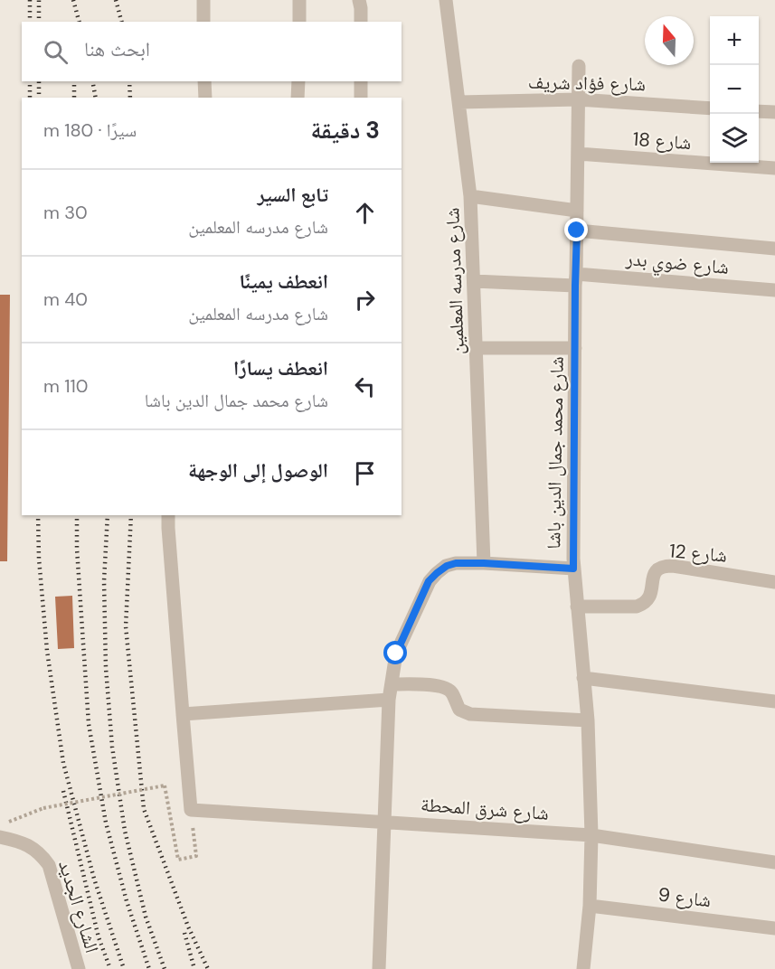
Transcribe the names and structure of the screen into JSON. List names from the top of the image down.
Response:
{
  "streets": {
    "street": [
      "شارع فؤاد شريف",
      "شارع 18",
      "شارع ضوي بدر",
      "شارع مدرسه المعلمين",
      "شارع محمد جمال الدين باشا",
      "شارع 12",
      "شارع شرق المحطة",
      "شارع 9",
      "الشارع الجديد"
    ]
  },
  "crossings": [
    ["شارع فؤاد شريف", "شارع مدرسه المعلمين"],
    ["شارع فؤاد شريف", "شارع محمد جمال الدين باشا"],
    ["شارع 18", "شارع محمد جمال الدين باشا"],
    ["شارع ضوي بدر", "شارع مدرسه المعلمين"],
    ["شارع ضوي بدر", "شارع محمد جمال الدين باشا"],
    ["شارع محمد جمال الدين باشا", "شارع 12"],
    ["شارع محمد جمال الدين باشا", "شارع شرق المحطة"],
    ["شارع محمد جمال الدين باشا", "شارع 9"]
  ],
  "north": "top",
  "page": {
    "map_buttons": ["+", "−"],
    "search": "ابحث هنا",
    "heading": ["3 دقيقة", "سيرًا · 180 m"],
    "list": [
      ["تابع السير", "شارع مدرسه المعلمين", "30 m"],
      ["انعطف يمينًا", "شارع مدرسه المعلمين", "40 m"],
      ["انعطف يسارًا", "شارع محمد جمال الدين باشا", "110 m"],
      "الوصول إلى الوجهة"
    ]
  }
}
